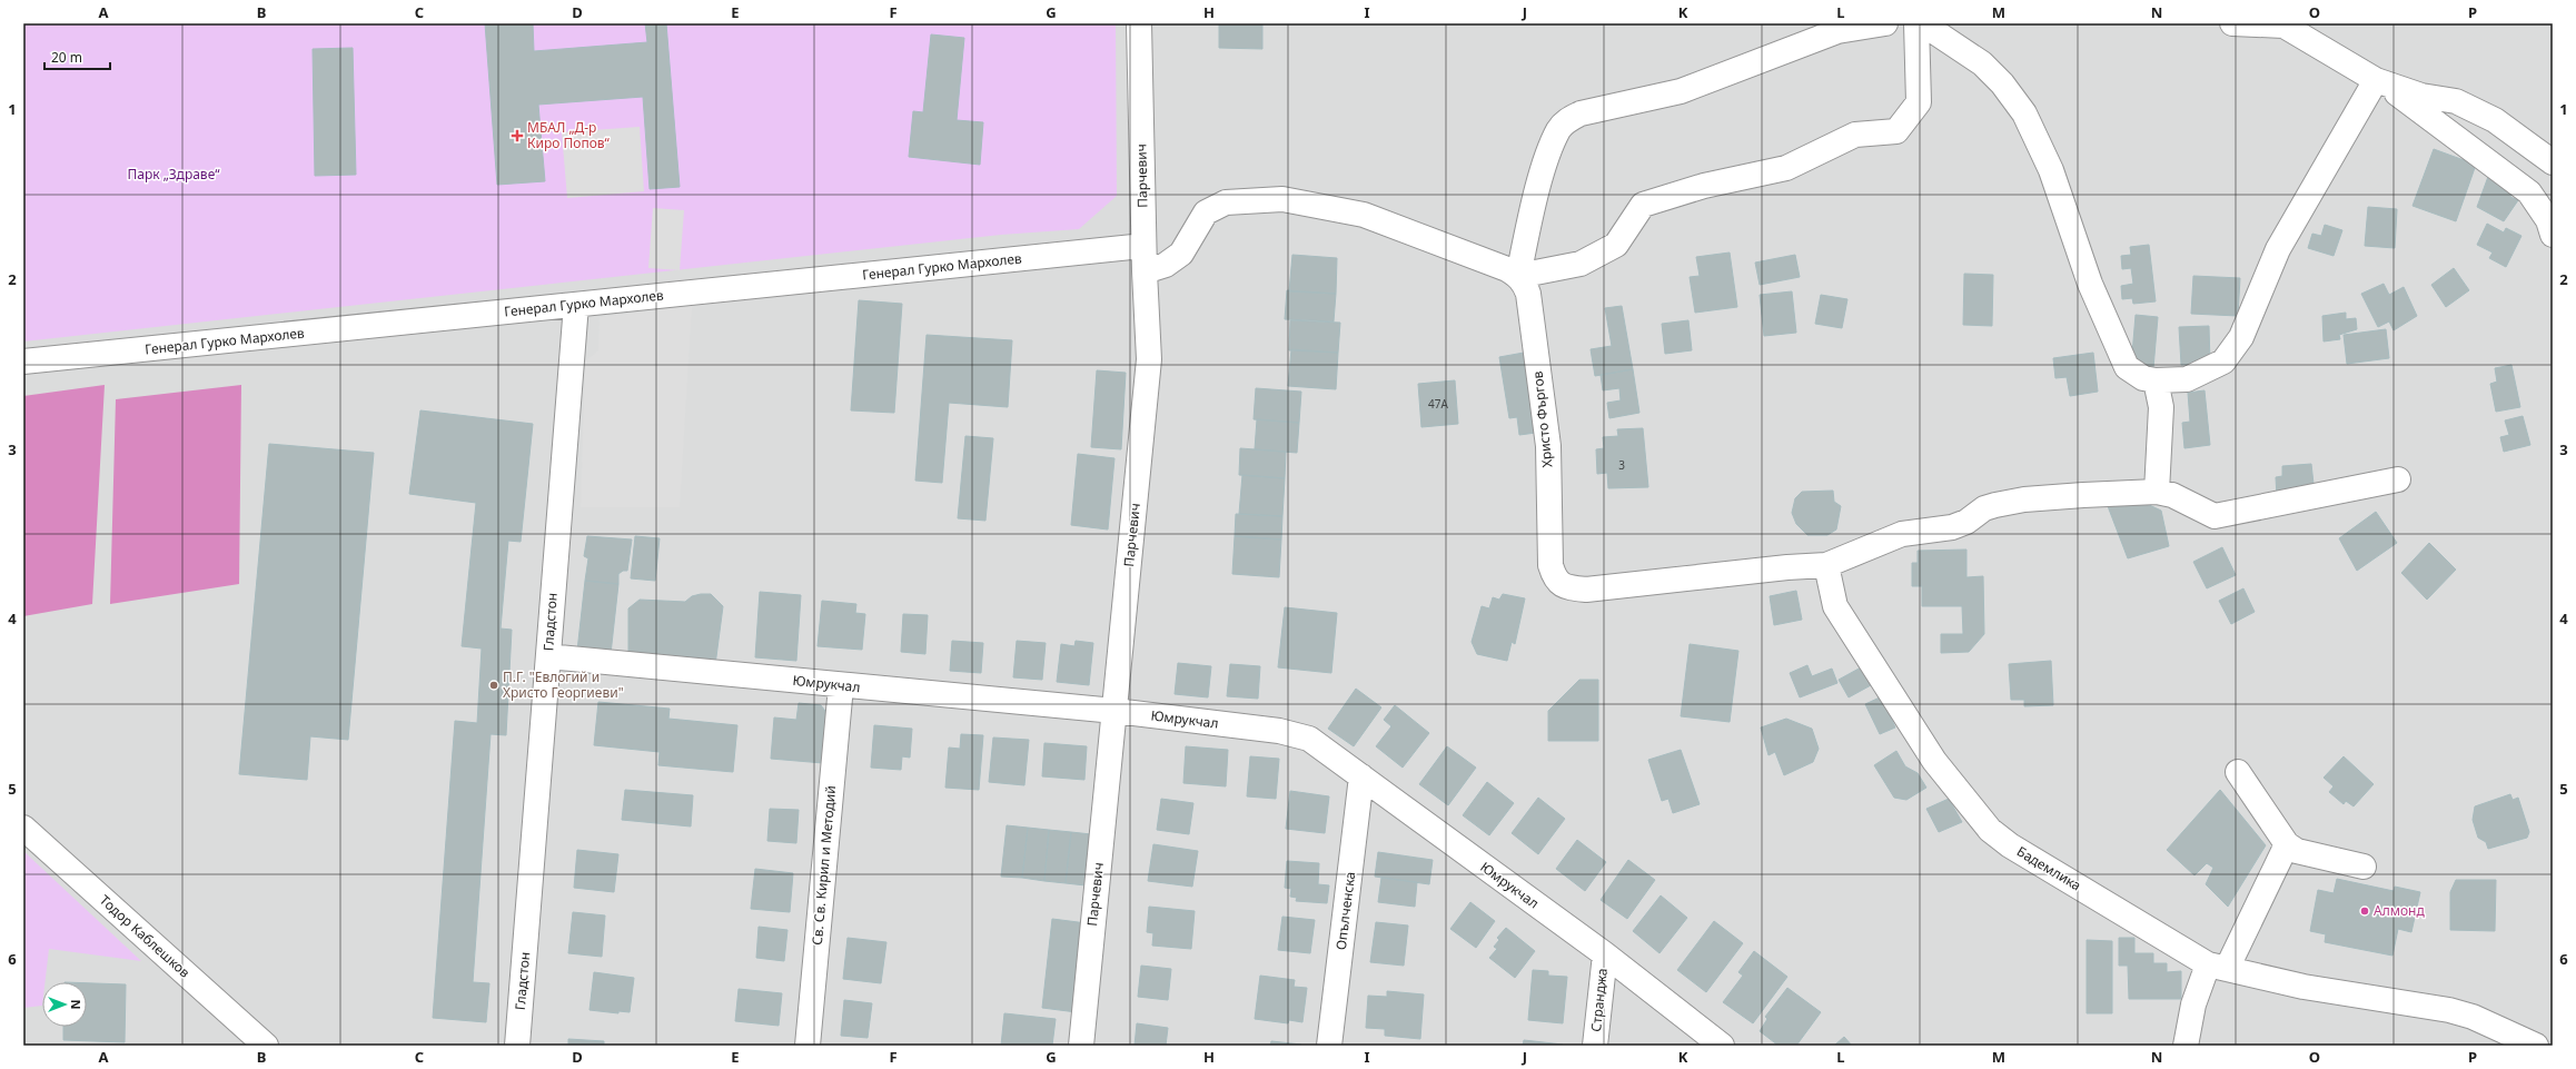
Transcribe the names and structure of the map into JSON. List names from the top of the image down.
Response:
{
  "streets": {
    "street": [
      "Парчевич",
      "Генерал Гурко Мархолев",
      "Христо Фъргов",
      "Гладстон",
      "Юмрукчал",
      "Св. Св. Кирил и Методий",
      "Бадемлика",
      "Опълченска",
      "Тодор Каблешков",
      "Странджа"
    ]
  },
  "crossings": [
    ["Парчевич", "Генерал Гурко Мархолев"],
    ["Парчевич", "Юмрукчал"],
    ["Генерал Гурко Мархолев", "Гладстон"],
    ["Христо Фъргов", "Бадемлика"],
    ["Гладстон", "Юмрукчал"],
    ["Юмрукчал", "Св. Св. Кирил и Методий"],
    ["Юмрукчал", "Опълченска"],
    ["Юмрукчал", "Странджа"]
  ],
  "parks": ["Парк „Здраве“"],
  "places": {
    "health": ["МБАЛ „Д-р Киро Попов“"],
    "other": ["П.Г. \"Евлогий и Христо Георгиеви\"", "Алмонд"]
  },
  "house_numbers": ["47А", "3"],
  "scale_bar": "20 m",
  "north": "right",
  "grid": {
    "columns": [
      "A",
      "B",
      "C",
      "D",
      "E",
      "F",
      "G",
      "H",
      "I",
      "J",
      "K",
      "L",
      "M",
      "N",
      "O",
      "P"
    ],
    "rows": [
      "1",
      "2",
      "3",
      "4",
      "5",
      "6"
    ]
  }
}
